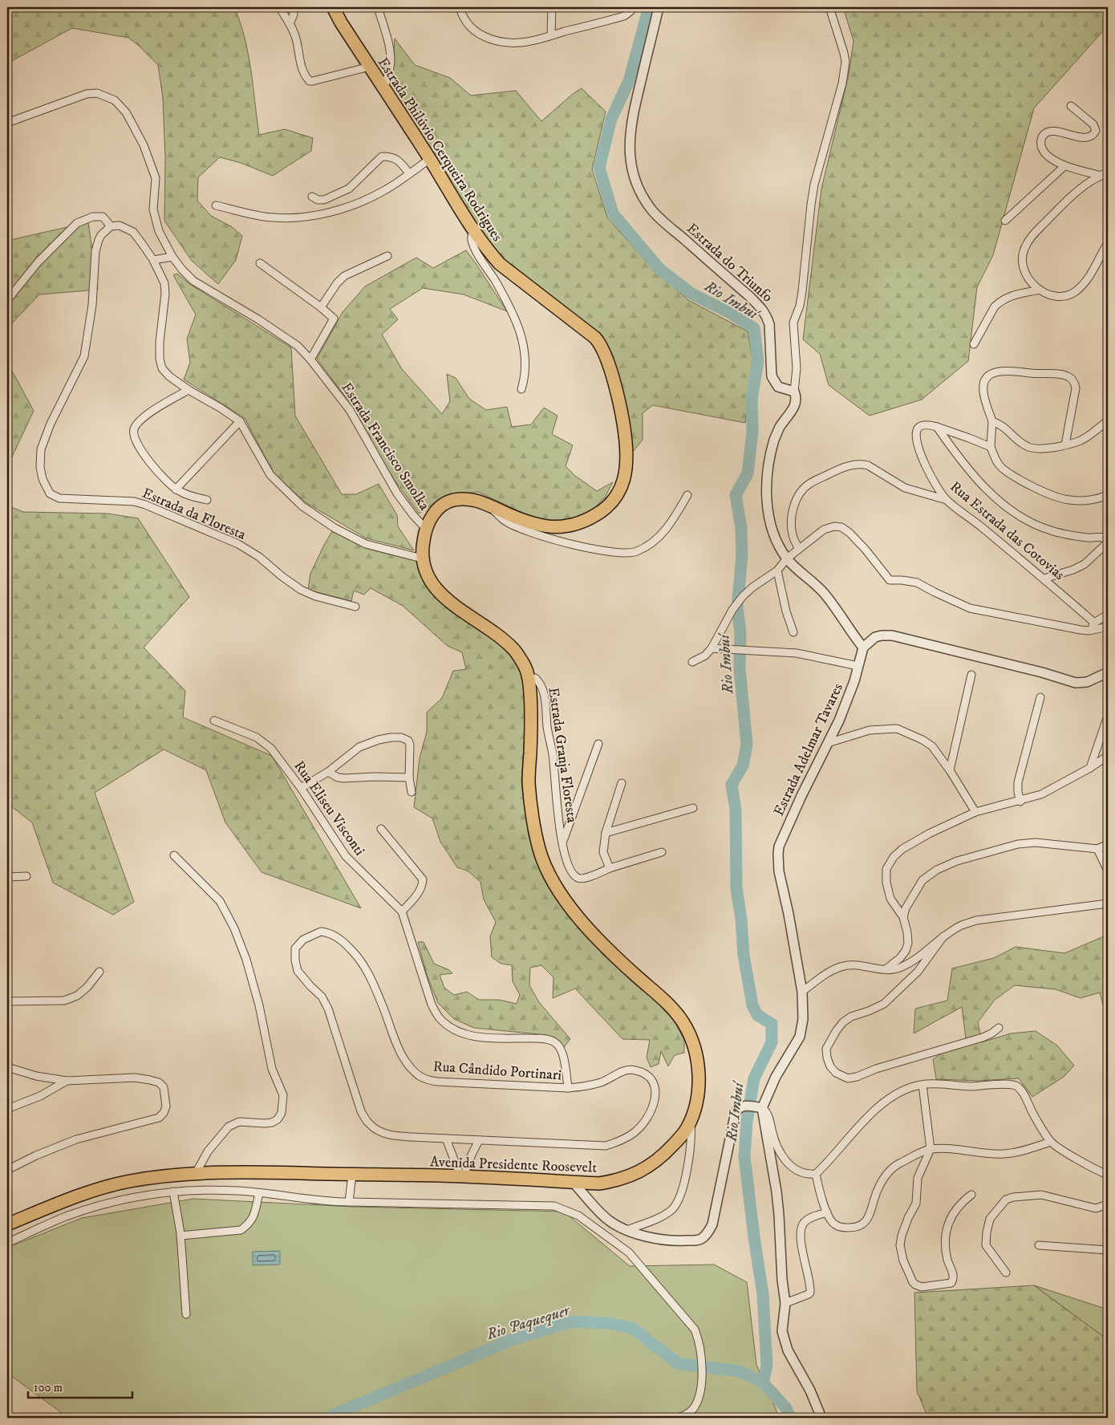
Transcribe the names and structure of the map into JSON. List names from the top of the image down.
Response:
{
  "streets": {
    "main road": ["Estrada Philúvio Cerqueira Rodrigues", "Avenida Presidente Roosevelt"],
    "street": [
      "Estrada do Triunfo",
      "Estrada Francisco Smolka",
      "Estrada da Floresta",
      "Rua Estrada das Cotovias",
      "Estrada Adelmar Tavares",
      "Estrada Granja Floresta",
      "Rua Eliseu Visconti",
      "Rua Cândido Portinari"
    ]
  },
  "crossings": [
    ["Estrada Philúvio Cerqueira Rodrigues", "Estrada Francisco Smolka"],
    ["Estrada Philúvio Cerqueira Rodrigues", "Avenida Presidente Roosevelt"],
    ["Estrada Francisco Smolka", "Avenida Presidente Roosevelt"],
    ["Estrada Granja Floresta", "Avenida Presidente Roosevelt"],
    ["Rua Eliseu Visconti", "Rua Cândido Portinari"]
  ],
  "water": ["Rio Imbuí", "Rio Paquequer"],
  "scale_bar": "100 m"
}
